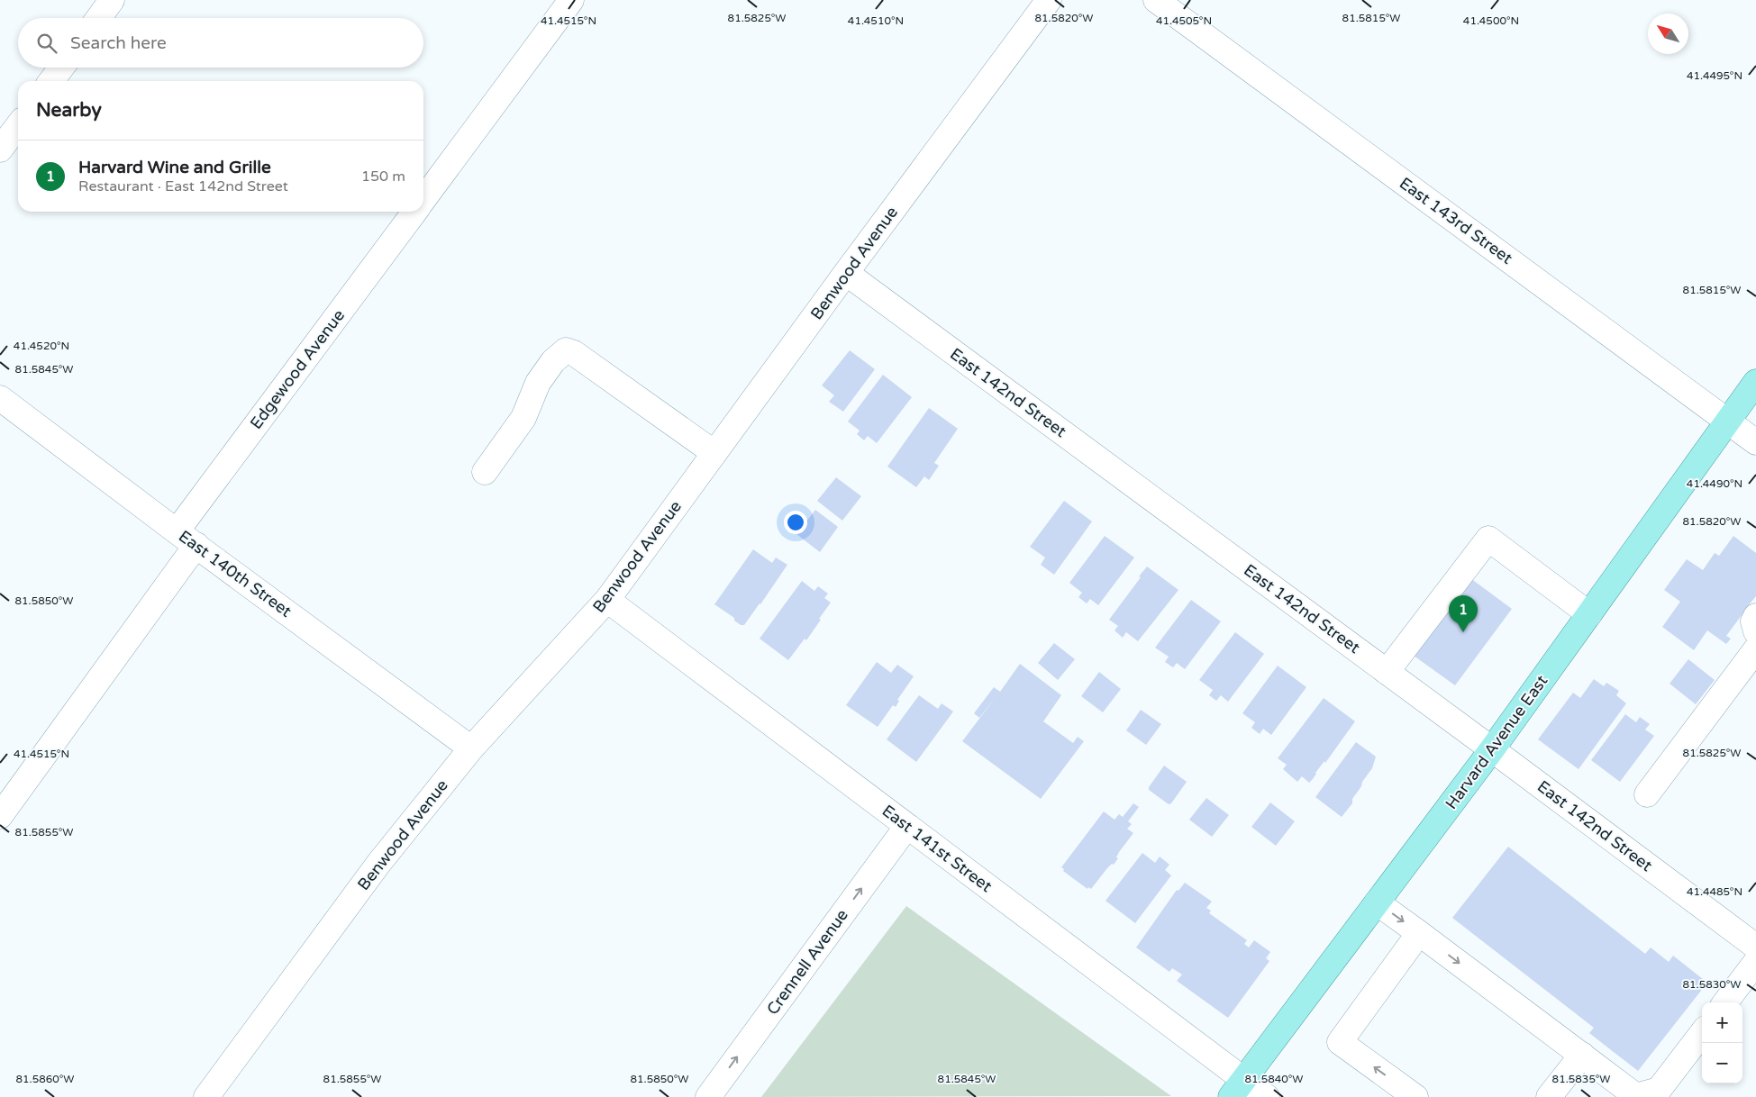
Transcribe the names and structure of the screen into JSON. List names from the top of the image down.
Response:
{
  "streets": {
    "main road": ["Harvard Avenue East"],
    "street": [
      "East 143rd Street",
      "Benwood Avenue",
      "Edgewood Avenue",
      "East 142nd Street",
      "East 140th Street",
      "East 141st Street",
      "Crennell Avenue"
    ]
  },
  "crossings": [
    ["East 143rd Street", "Harvard Avenue East"],
    ["Benwood Avenue", "East 142nd Street"],
    ["Benwood Avenue", "East 140th Street"],
    ["Benwood Avenue", "East 141st Street"],
    ["Edgewood Avenue", "East 140th Street"],
    ["East 142nd Street", "Harvard Avenue East"],
    ["Harvard Avenue East", "East 141st Street"],
    ["East 141st Street", "Crennell Avenue"]
  ],
  "one_way": ["Crennell Avenue"],
  "north": "top left",
  "page": {
    "search": "Search here",
    "heading": "Nearby",
    "list": [
      {
        "mark": "1",
        "name": "Harvard Wine and Grille",
        "note": "Restaurant · East 142nd Street",
        "value": "150 m"
      }
    ],
    "pins": "1",
    "map_buttons": ["+", "−"]
  },
  "coordinates": [
    "81.5825°W",
    "81.5820°W",
    "81.5815°W",
    "41.4515°N",
    "41.4510°N",
    "41.4505°N",
    "41.4500°N",
    "41.4495°N",
    "41.4520°N",
    "81.5845°W",
    "41.4490°N",
    "81.5850°W",
    "81.5855°W",
    "41.4485°N",
    "81.5830°W",
    "81.5860°W",
    "81.5840°W",
    "81.5835°W"
  ]
}
